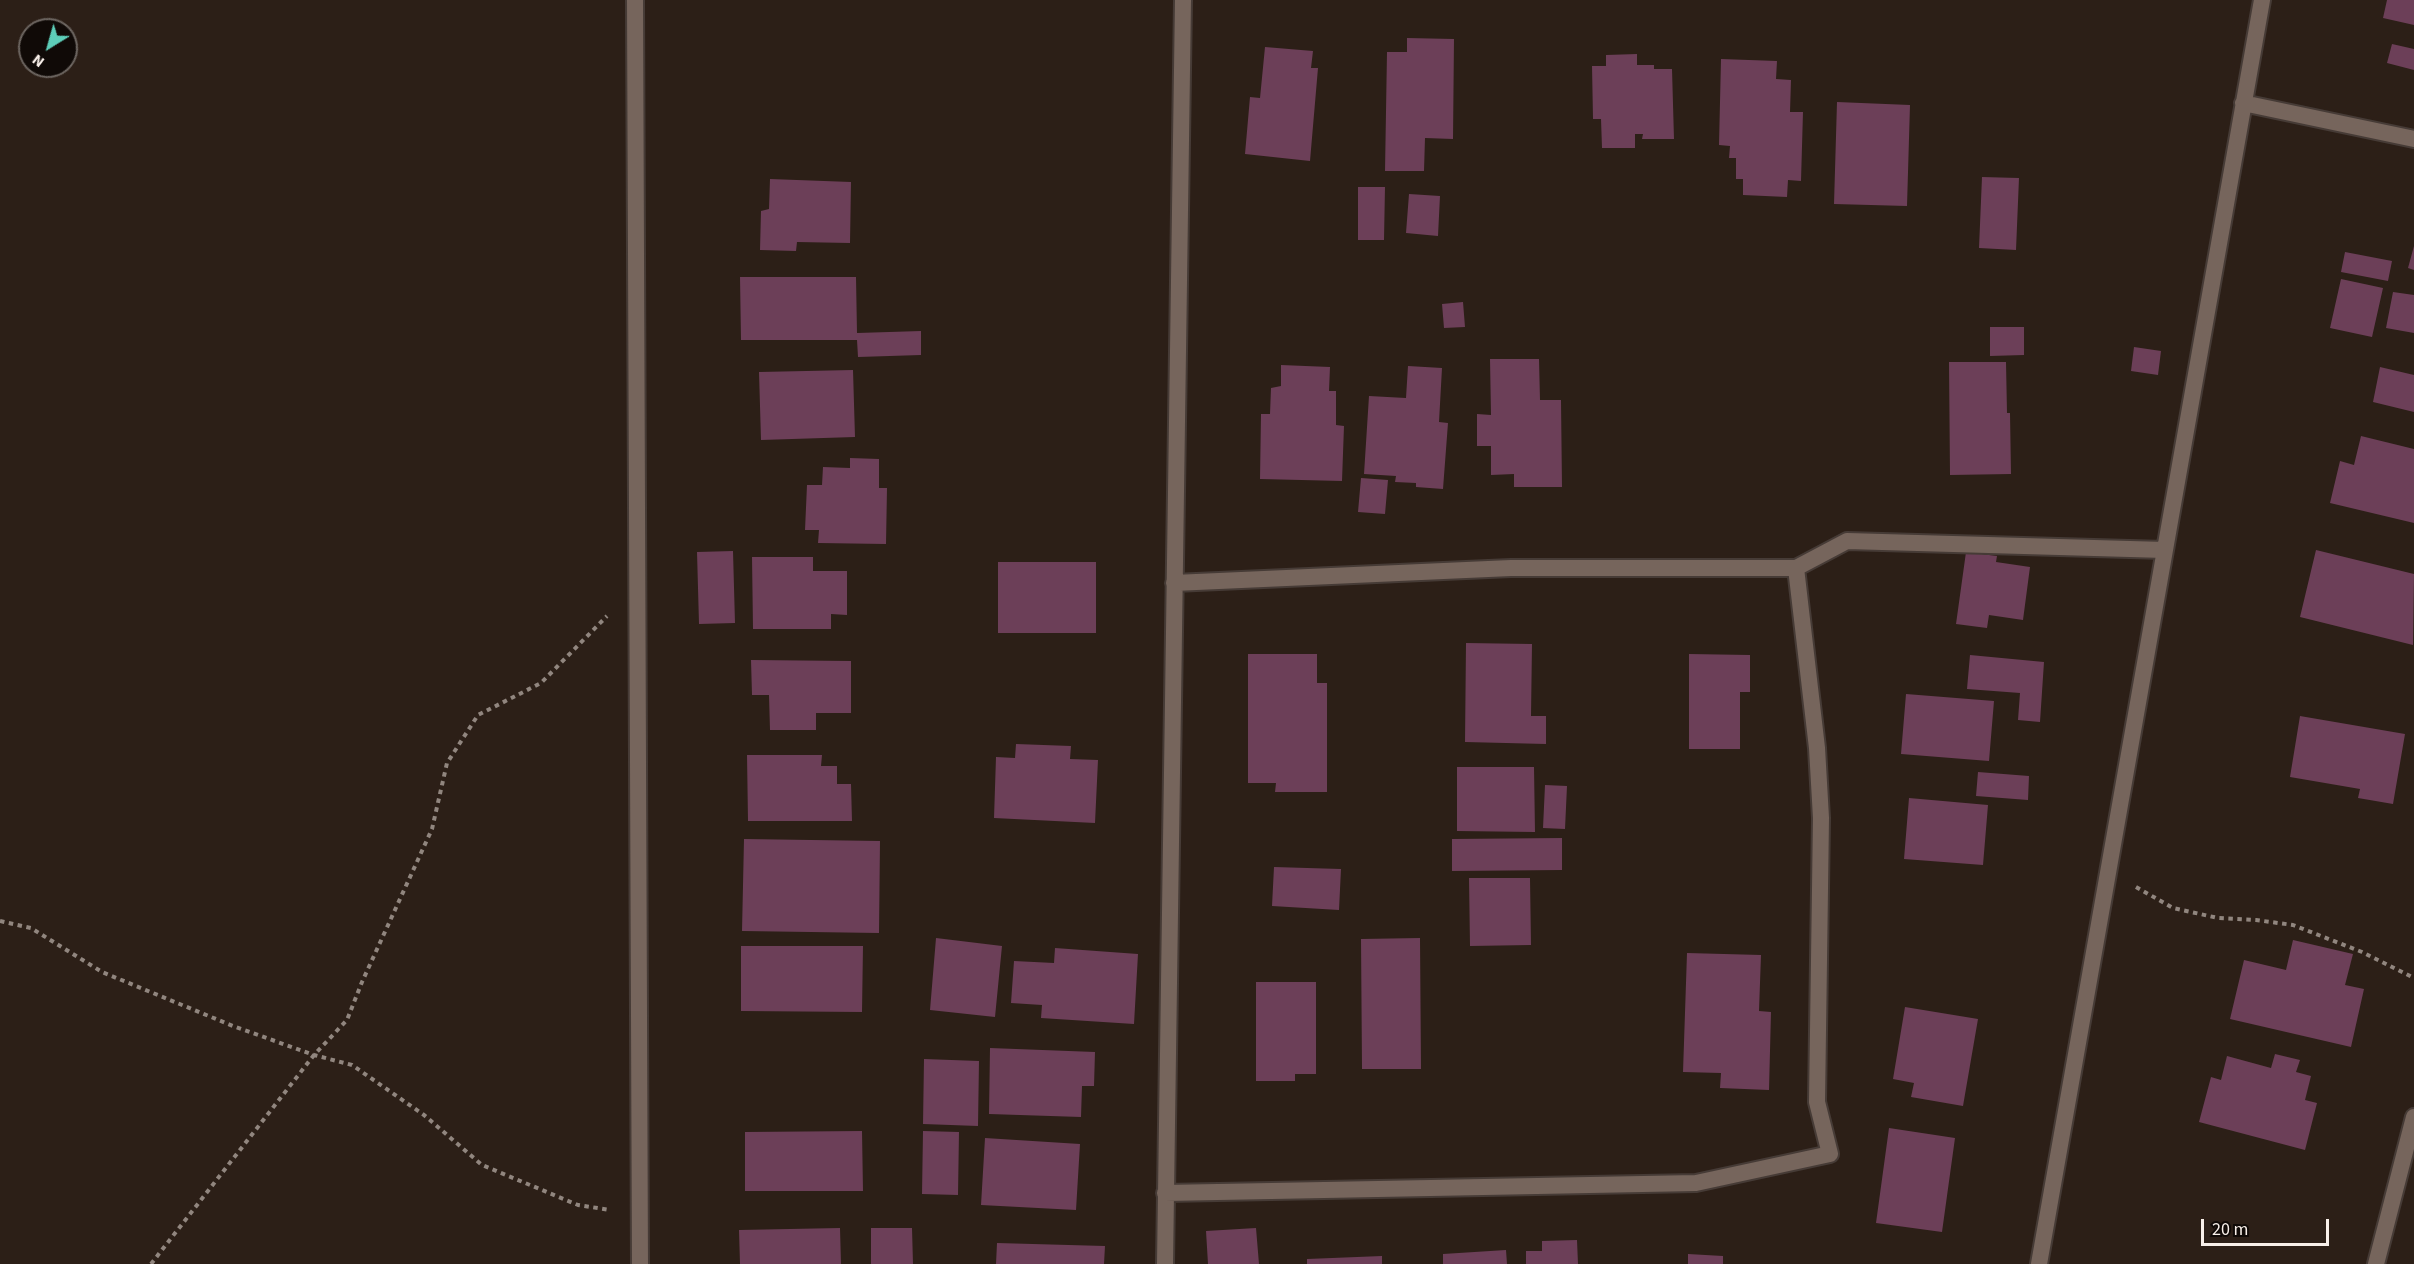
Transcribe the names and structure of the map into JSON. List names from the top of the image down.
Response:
{
  "scale_bar": "20 m",
  "north": "bottom left"
}
